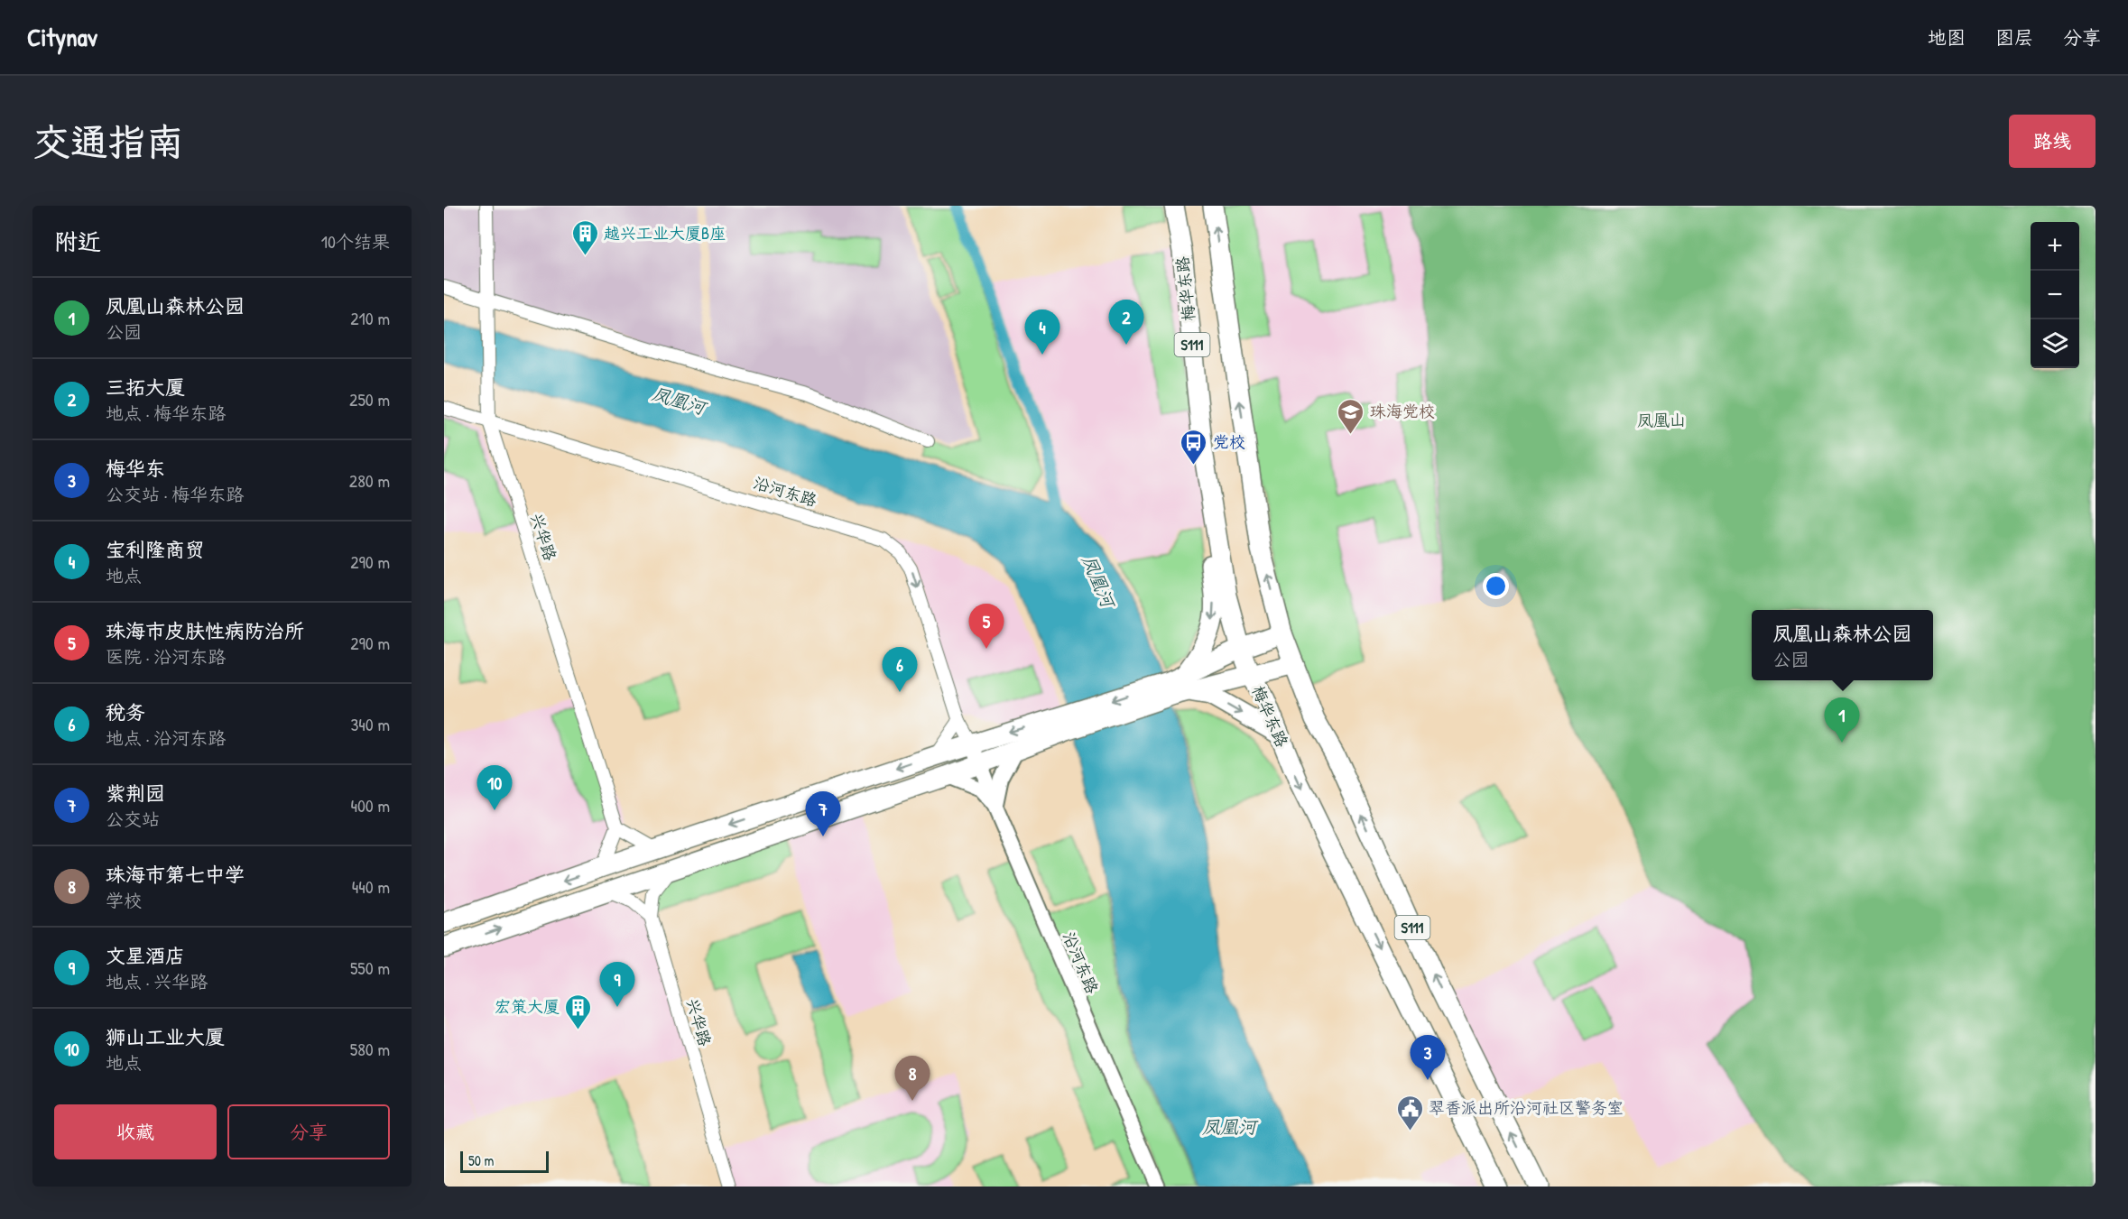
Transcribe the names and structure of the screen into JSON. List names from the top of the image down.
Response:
{
  "streets": {
    "main road": ["梅华东路", "S111"],
    "street": ["沿河东路", "兴华路"]
  },
  "crossings": [
    ["沿河东路", "兴华路"]
  ],
  "one_way": ["沿河东路"],
  "water": ["凤凰河"],
  "parks": ["凤凰山"],
  "places": {
    "building": ["越兴工业大厦B座", "宏策大厦"],
    "school or university": ["珠海党校"],
    "bus stop": ["党校"],
    "public building": ["翠香派出所沿河社区警务室"]
  },
  "scale_bar": "50 m",
  "page": {
    "header": "Citynav",
    "nav": ["地图", "图层", "分享"],
    "buttons": [
      "路线",
      ["收藏", "分享"]
    ],
    "title": "交通指南",
    "heading": ["附近", "10个结果"],
    "map_buttons": ["+", "−"],
    "list": [
      {
        "mark": "1",
        "name": "凤凰山森林公园",
        "note": "公园",
        "value": "210 m"
      },
      {
        "mark": "2",
        "name": "三拓大厦",
        "note": "地点 · 梅华东路",
        "value": "250 m"
      },
      {
        "mark": "3",
        "name": "梅华东",
        "note": "公交站 · 梅华东路",
        "value": "280 m"
      },
      {
        "mark": "4",
        "name": "宝利隆商贸",
        "note": "地点",
        "value": "290 m"
      },
      {
        "mark": "5",
        "name": "珠海市皮肤性病防治所",
        "note": "医院 · 沿河东路",
        "value": "290 m"
      },
      {
        "mark": "6",
        "name": "税务",
        "note": "地点 · 沿河东路",
        "value": "340 m"
      },
      {
        "mark": "7",
        "name": "紫荆园",
        "note": "公交站",
        "value": "400 m"
      },
      {
        "mark": "8",
        "name": "珠海市第七中学",
        "note": "学校",
        "value": "440 m"
      },
      {
        "mark": "9",
        "name": "文星酒店",
        "note": "地点 · 兴华路",
        "value": "550 m"
      },
      {
        "mark": "10",
        "name": "狮山工业大厦",
        "note": "地点",
        "value": "580 m"
      }
    ],
    "pins": [
      "2",
      "4",
      "5",
      "6",
      "1",
      "10",
      "7",
      "9",
      "3",
      "8"
    ],
    "popup": ["凤凰山森林公园", "公园"],
    "scale": "50 m"
  }
}
